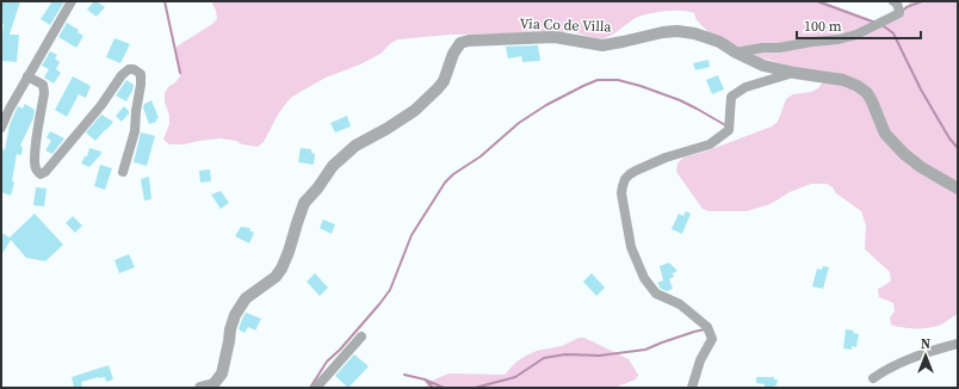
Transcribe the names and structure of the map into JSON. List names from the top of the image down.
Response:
{
  "streets": {
    "street": ["Via Co de Villa"]
  },
  "scale_bar": "100 m",
  "north": "top"
}
